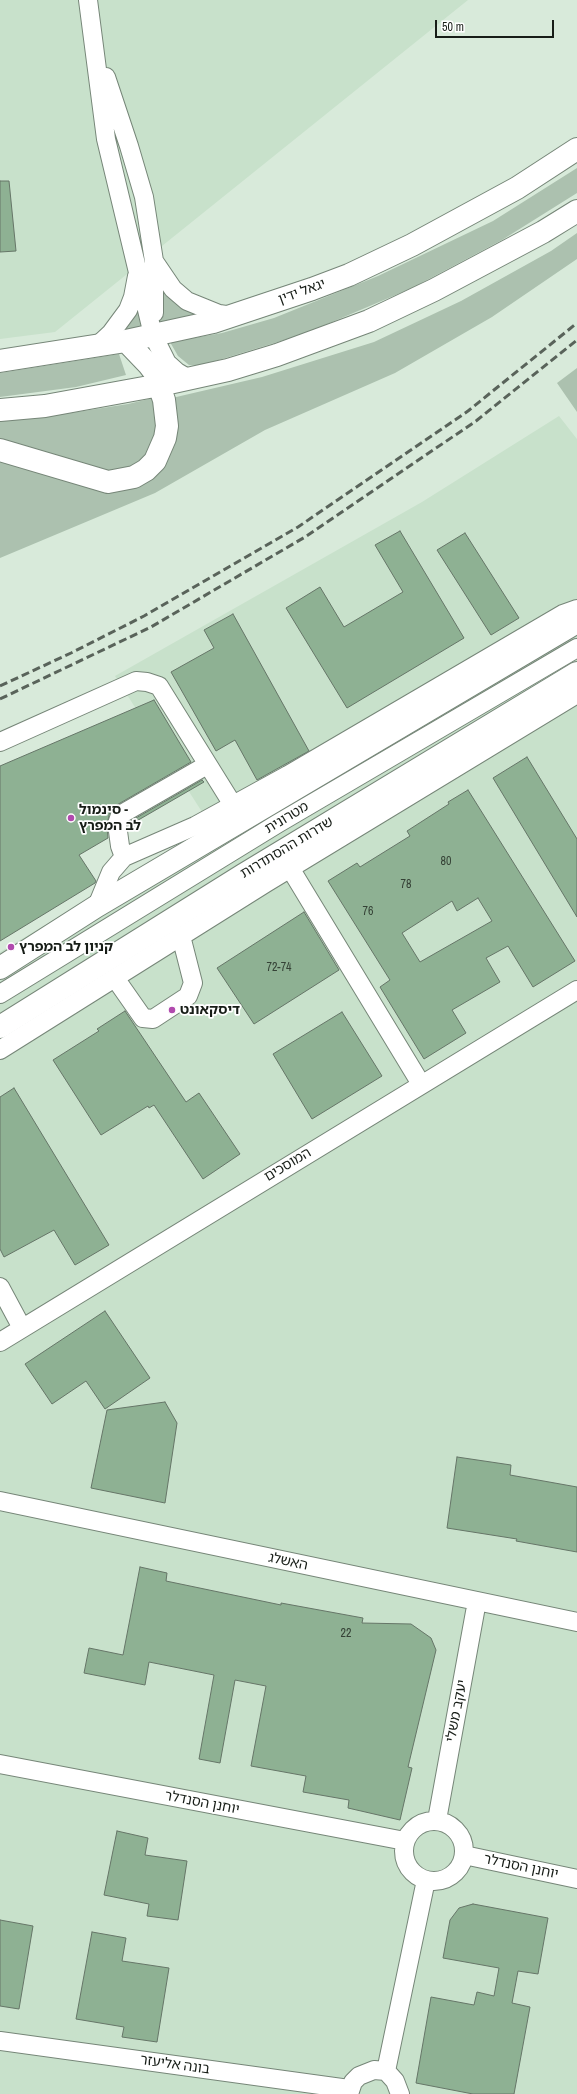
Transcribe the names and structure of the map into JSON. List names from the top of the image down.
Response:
{
  "streets": {
    "highway": ["יגאל ידין", "שדרות ההסתדרות"],
    "street": [
      "מטרונית",
      "המוסכים",
      "האשלג",
      "יעקב משלי",
      "יוחנן הסנדלר",
      "בונה אליעזר"
    ]
  },
  "crossings": [
    ["האשלג", "יעקב משלי"],
    ["יעקב משלי", "יוחנן הסנדלר"]
  ],
  "places": ["סינמול - לב המפרץ", "קניון לב המפרץ", "דיסקאונט"],
  "house_numbers": [
    "80",
    "78",
    "76",
    "72-74",
    "22"
  ],
  "scale_bar": "50 m"
}
